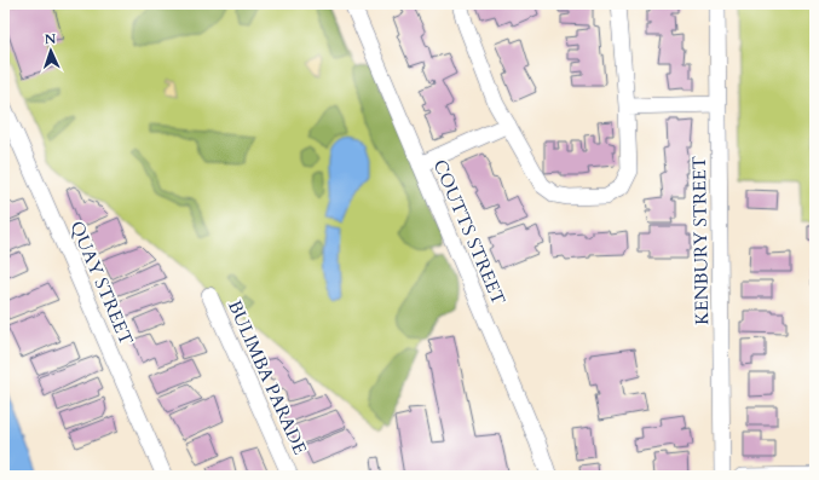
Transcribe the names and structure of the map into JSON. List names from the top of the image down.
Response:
{
  "streets": {
    "street": [
      "COUTTS STREET",
      "KENBURY STREET",
      "QUAY STREET",
      "BULIMBA PARADE"
    ]
  },
  "north": "top"
}
